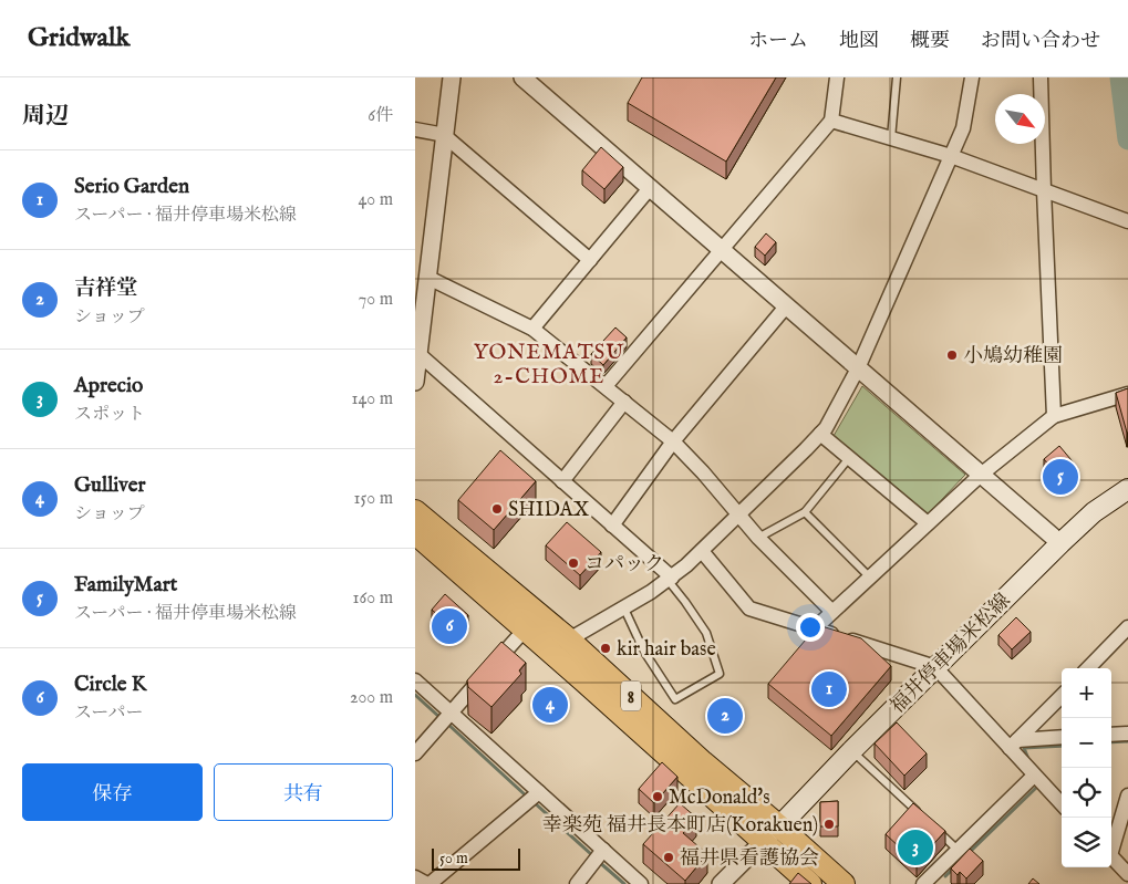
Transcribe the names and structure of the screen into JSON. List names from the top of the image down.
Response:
{
  "streets": {
    "highway": ["8"],
    "main road": ["福井停車場米松線"]
  },
  "crossings": [
    ["福井停車場米松線", "8"]
  ],
  "districts": ["YONEMATSU 2-CHOME"],
  "places": [
    "小鳩幼稚園",
    "SHIDAX",
    "コパック",
    "kir hair base",
    "McDonald's",
    "幸楽苑 福井長本町店(Korakuen)",
    "福井県看護協会"
  ],
  "scale_bar": "50 m",
  "north": "bottom right",
  "page": {
    "header": "Gridwalk",
    "nav": [
      "ホーム",
      "地図",
      "概要",
      "お問い合わせ"
    ],
    "heading": ["周辺", "6件"],
    "list": [
      {
        "mark": "1",
        "name": "Serio Garden",
        "note": "スーパー · 福井停車場米松線",
        "value": "40 m"
      },
      {
        "mark": "2",
        "name": "吉祥堂",
        "note": "ショップ",
        "value": "70 m"
      },
      {
        "mark": "3",
        "name": "Aprecio",
        "note": "スポット",
        "value": "140 m"
      },
      {
        "mark": "4",
        "name": "Gulliver",
        "note": "ショップ",
        "value": "150 m"
      },
      {
        "mark": "5",
        "name": "FamilyMart",
        "note": "スーパー · 福井停車場米松線",
        "value": "160 m"
      },
      {
        "mark": "6",
        "name": "Circle K",
        "note": "スーパー",
        "value": "200 m"
      }
    ],
    "pins": [
      "5",
      "6",
      "1",
      "4",
      "2",
      "3"
    ],
    "map_buttons": ["+", "−"],
    "buttons": ["保存", "共有"],
    "scale": "50 m"
  }
}
